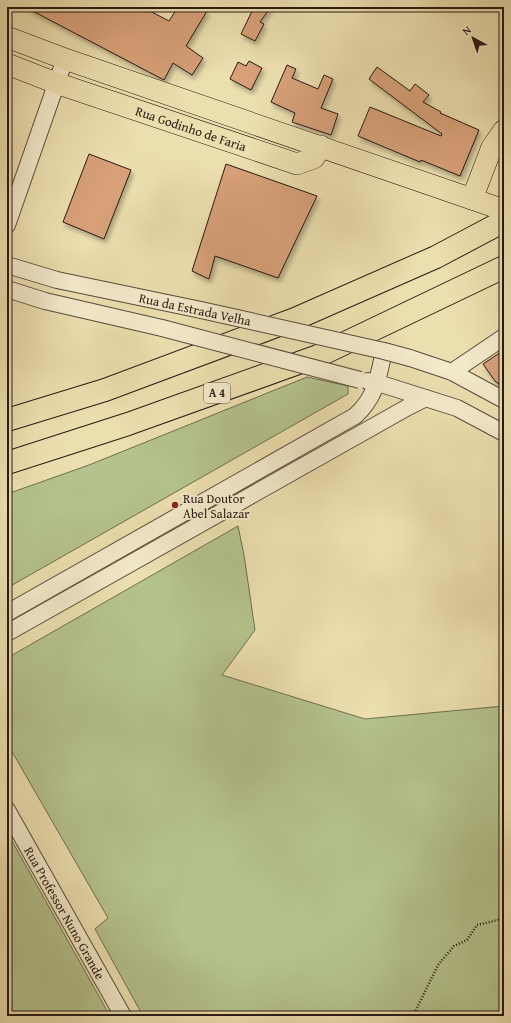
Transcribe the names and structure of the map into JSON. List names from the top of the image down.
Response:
{
  "streets": {
    "highway": ["A 4"],
    "main road": ["Rua Godinho de Faria"],
    "street": ["Rua da Estrada Velha", "Rua Professor Nuno Grande"]
  },
  "places": ["Rua Doutor Abel Salazar"],
  "north": "top left"
}
